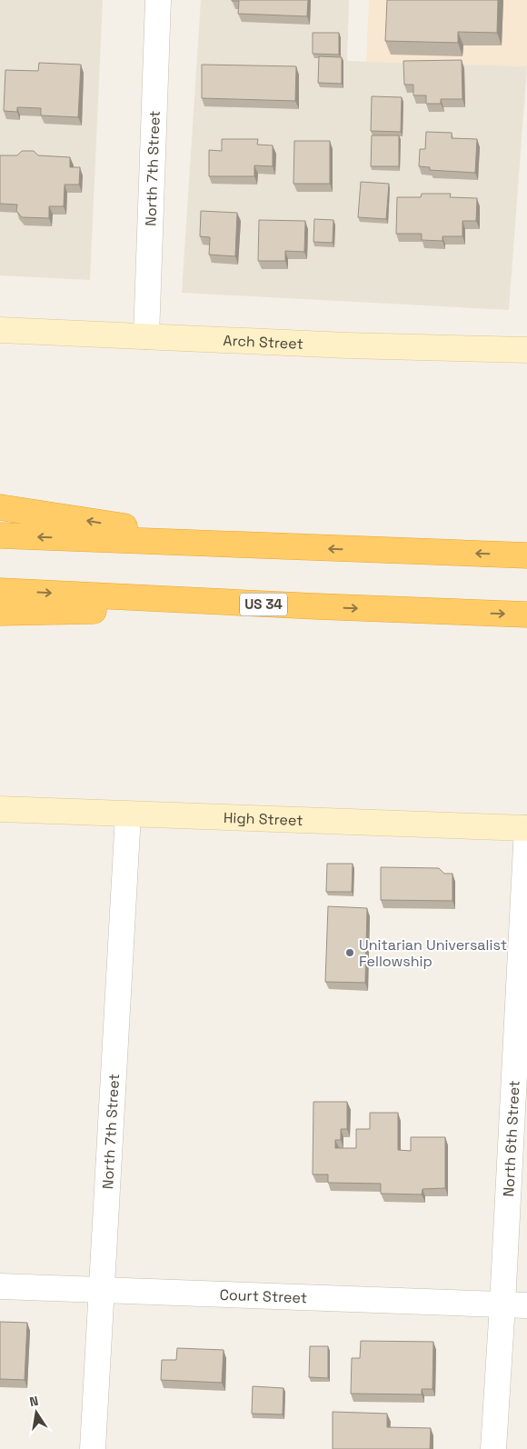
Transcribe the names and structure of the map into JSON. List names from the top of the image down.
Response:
{
  "streets": {
    "highway": ["US 34"],
    "street": [
      "North 7th Street",
      "Arch Street",
      "High Street",
      "North 6th Street",
      "Court Street"
    ]
  },
  "crossings": [
    ["North 7th Street", "Arch Street"],
    ["North 7th Street", "High Street"],
    ["North 7th Street", "Court Street"],
    ["High Street", "North 6th Street"],
    ["North 6th Street", "Court Street"]
  ],
  "places": ["Unitarian Universalist Fellowship"],
  "north": "top"
}
